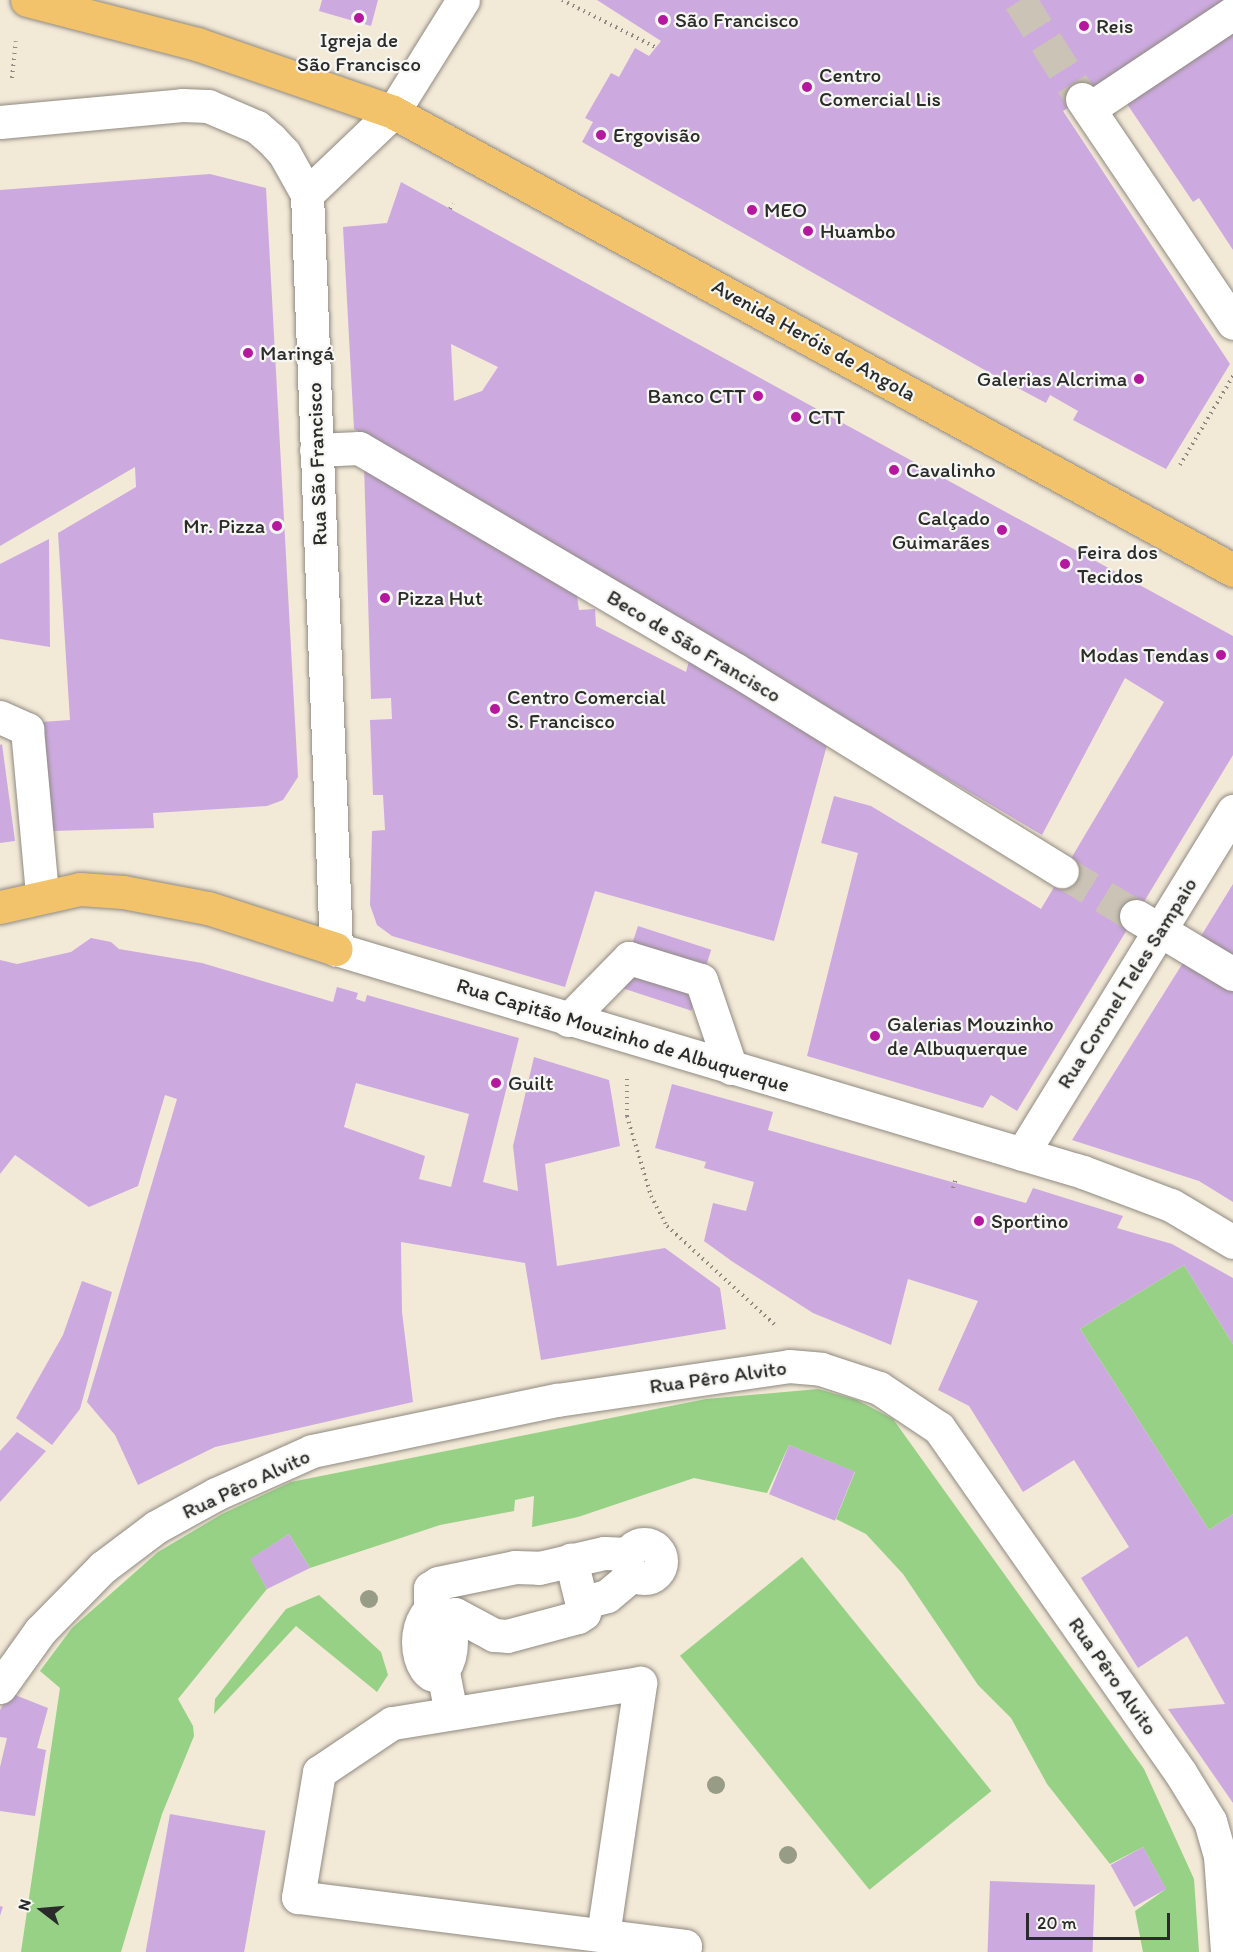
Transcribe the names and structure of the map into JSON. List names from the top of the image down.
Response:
{
  "streets": {
    "main road": ["Avenida Heróis de Angola", "Rua Capitão Mouzinho de Albuquerque"],
    "street": [
      "Rua São Francisco",
      "Beco de São Francisco",
      "Rua Coronel Teles Sampaio",
      "Rua Pêro Alvito"
    ]
  },
  "crossings": [
    ["Rua São Francisco", "Beco de São Francisco"],
    ["Rua São Francisco", "Rua Capitão Mouzinho de Albuquerque"],
    ["Rua Coronel Teles Sampaio", "Rua Capitão Mouzinho de Albuquerque"]
  ],
  "places": [
    "Igreja de São Francisco",
    "São Francisco",
    "Reis",
    "Centro Comercial Lis",
    "Ergovisão",
    "MEO",
    "Huambo",
    "Maringá",
    "Galerias Alcrima",
    "Banco CTT",
    "CTT",
    "Cavalinho",
    "Mr. Pizza",
    "Calçado Guimarães",
    "Feira dos Tecidos",
    "Pizza Hut",
    "Modas Tendas",
    "Centro Comercial S. Francisco",
    "Galerias Mouzinho de Albuquerque",
    "Guilt",
    "Sportino"
  ],
  "scale_bar": "20 m",
  "north": "left"
}
